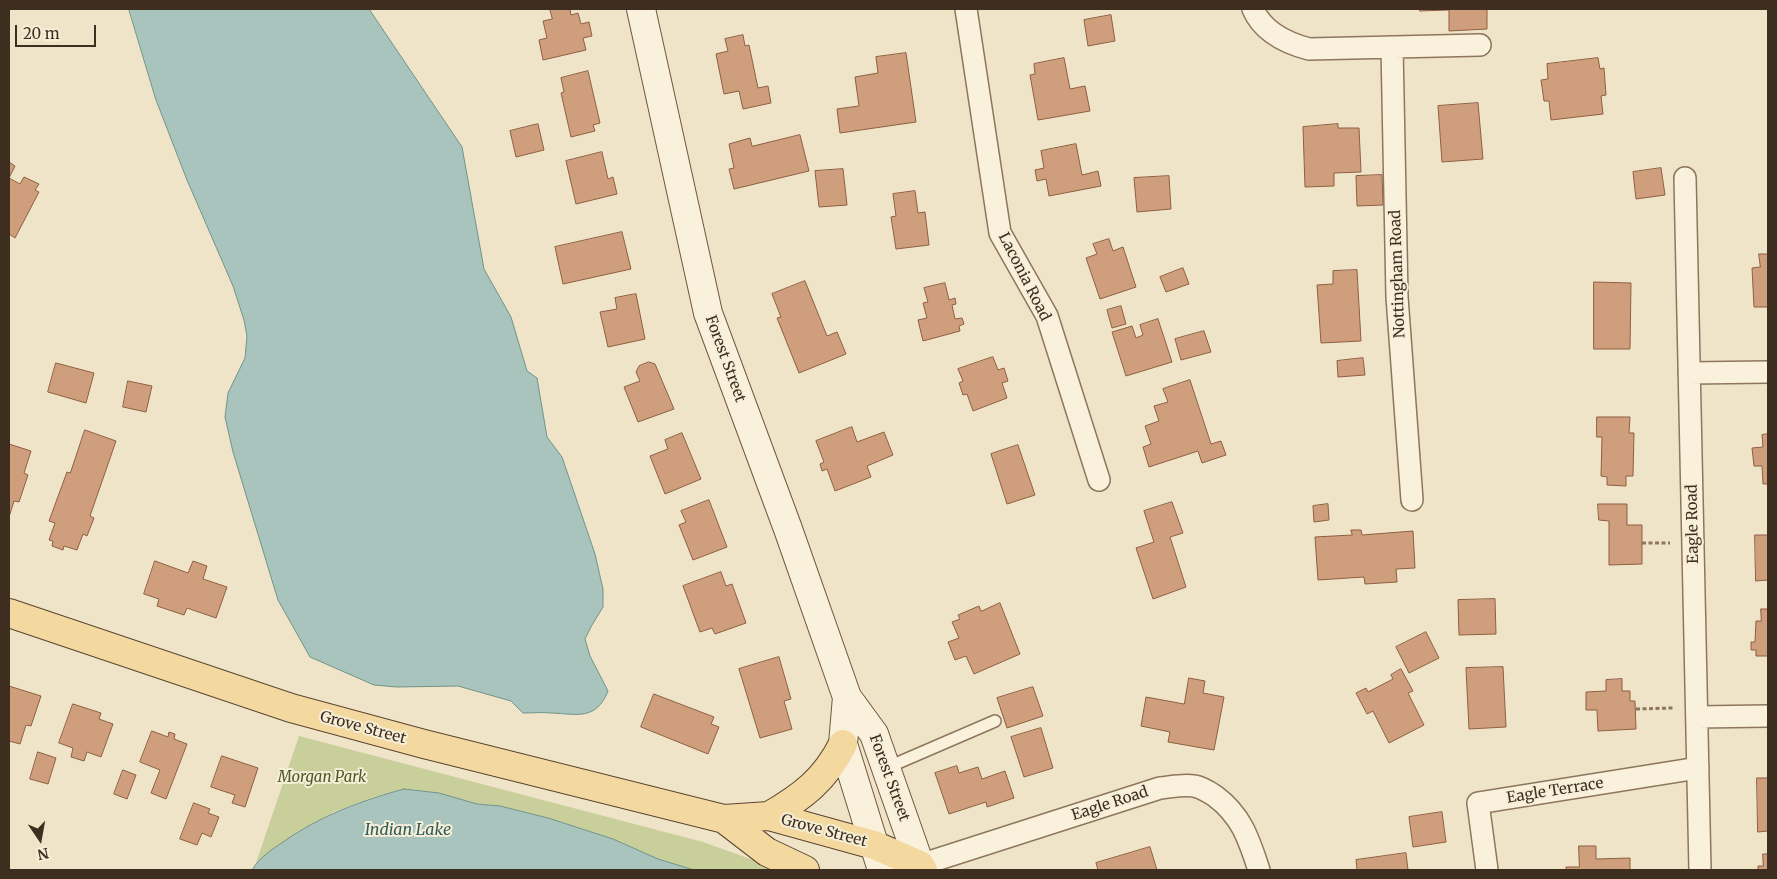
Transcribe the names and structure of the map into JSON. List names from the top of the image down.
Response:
{
  "streets": {
    "main road": ["Forest Street", "Grove Street"],
    "street": [
      "Nottingham Road",
      "Laconia Road",
      "Eagle Road",
      "Eagle Terrace"
    ]
  },
  "crossings": [
    ["Forest Street", "Eagle Road"],
    ["Forest Street", "Grove Street"],
    ["Eagle Road", "Grove Street"],
    ["Eagle Road", "Eagle Terrace"]
  ],
  "water": ["Indian Lake"],
  "parks": ["Morgan Park"],
  "scale_bar": "20 m",
  "north": "bottom"
}
